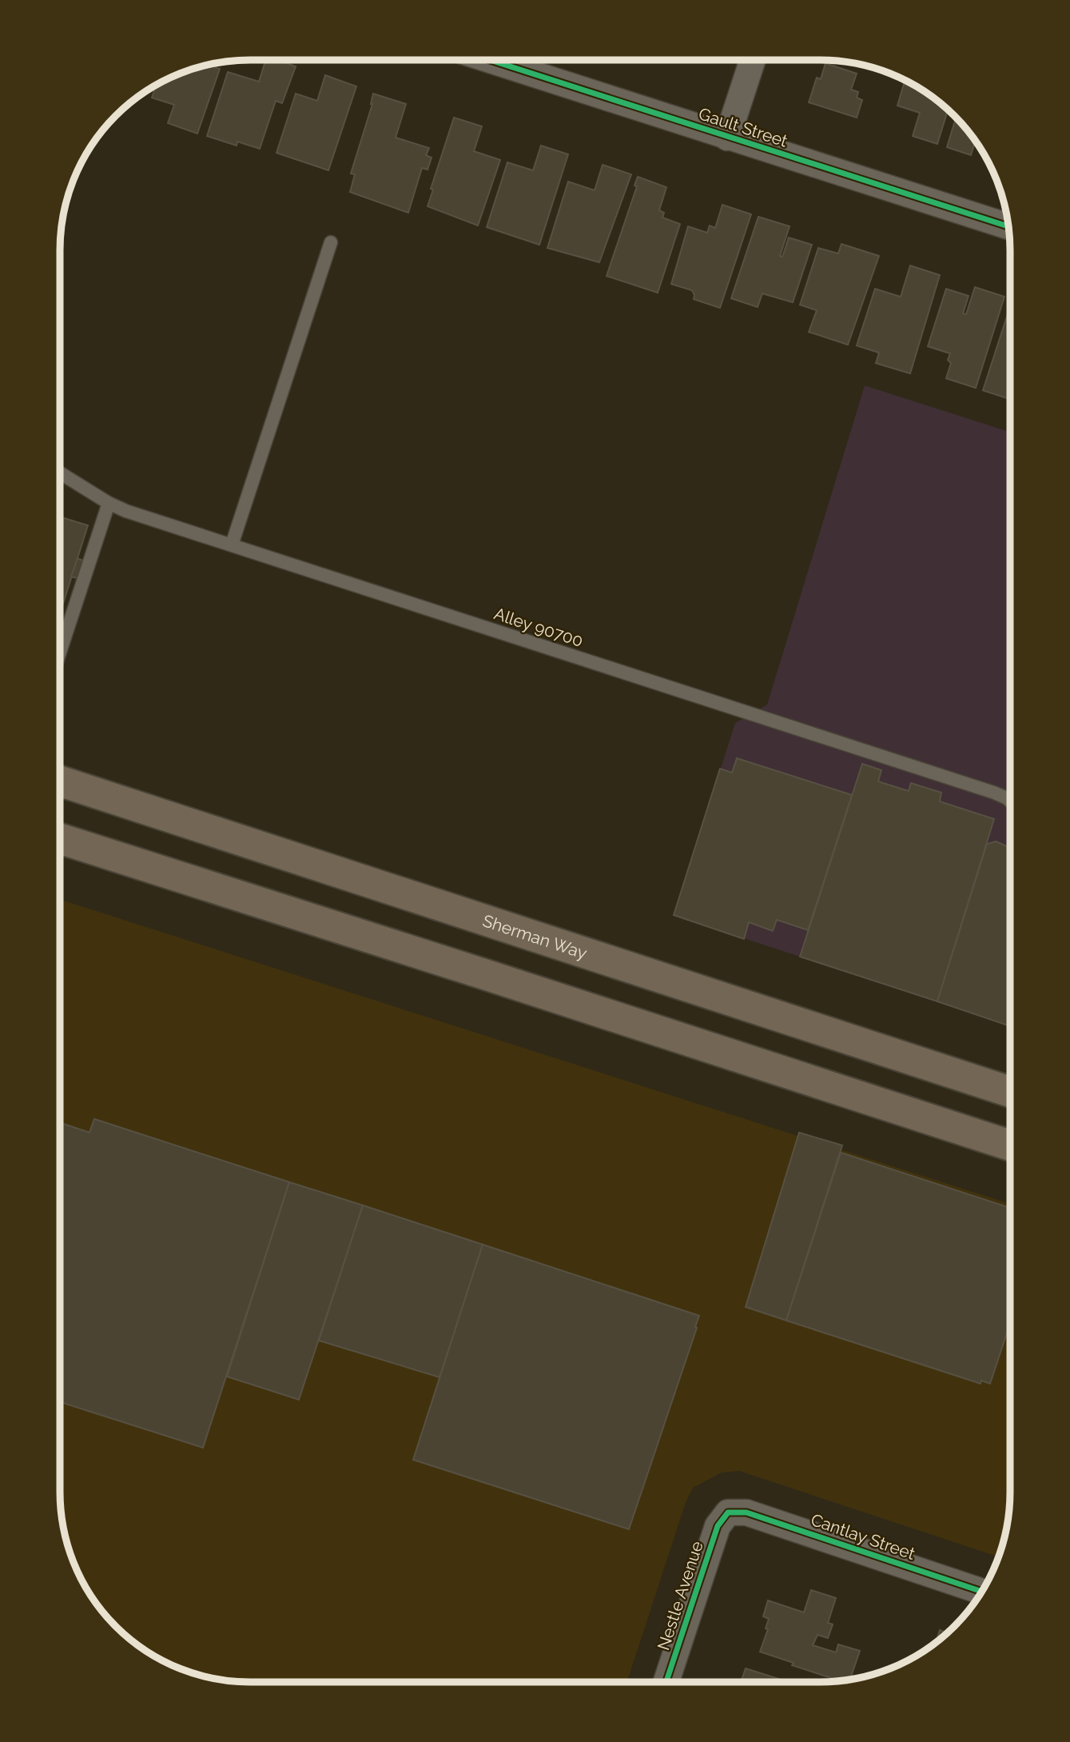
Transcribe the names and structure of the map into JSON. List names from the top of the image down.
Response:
{
  "streets": {
    "main road": ["Sherman Way"],
    "street": ["Gault Street", "Cantlay Street", "Nestle Avenue"],
    "lane": ["Alley 90700"]
  },
  "crossings": [
    ["Cantlay Street", "Nestle Avenue"]
  ]
}
